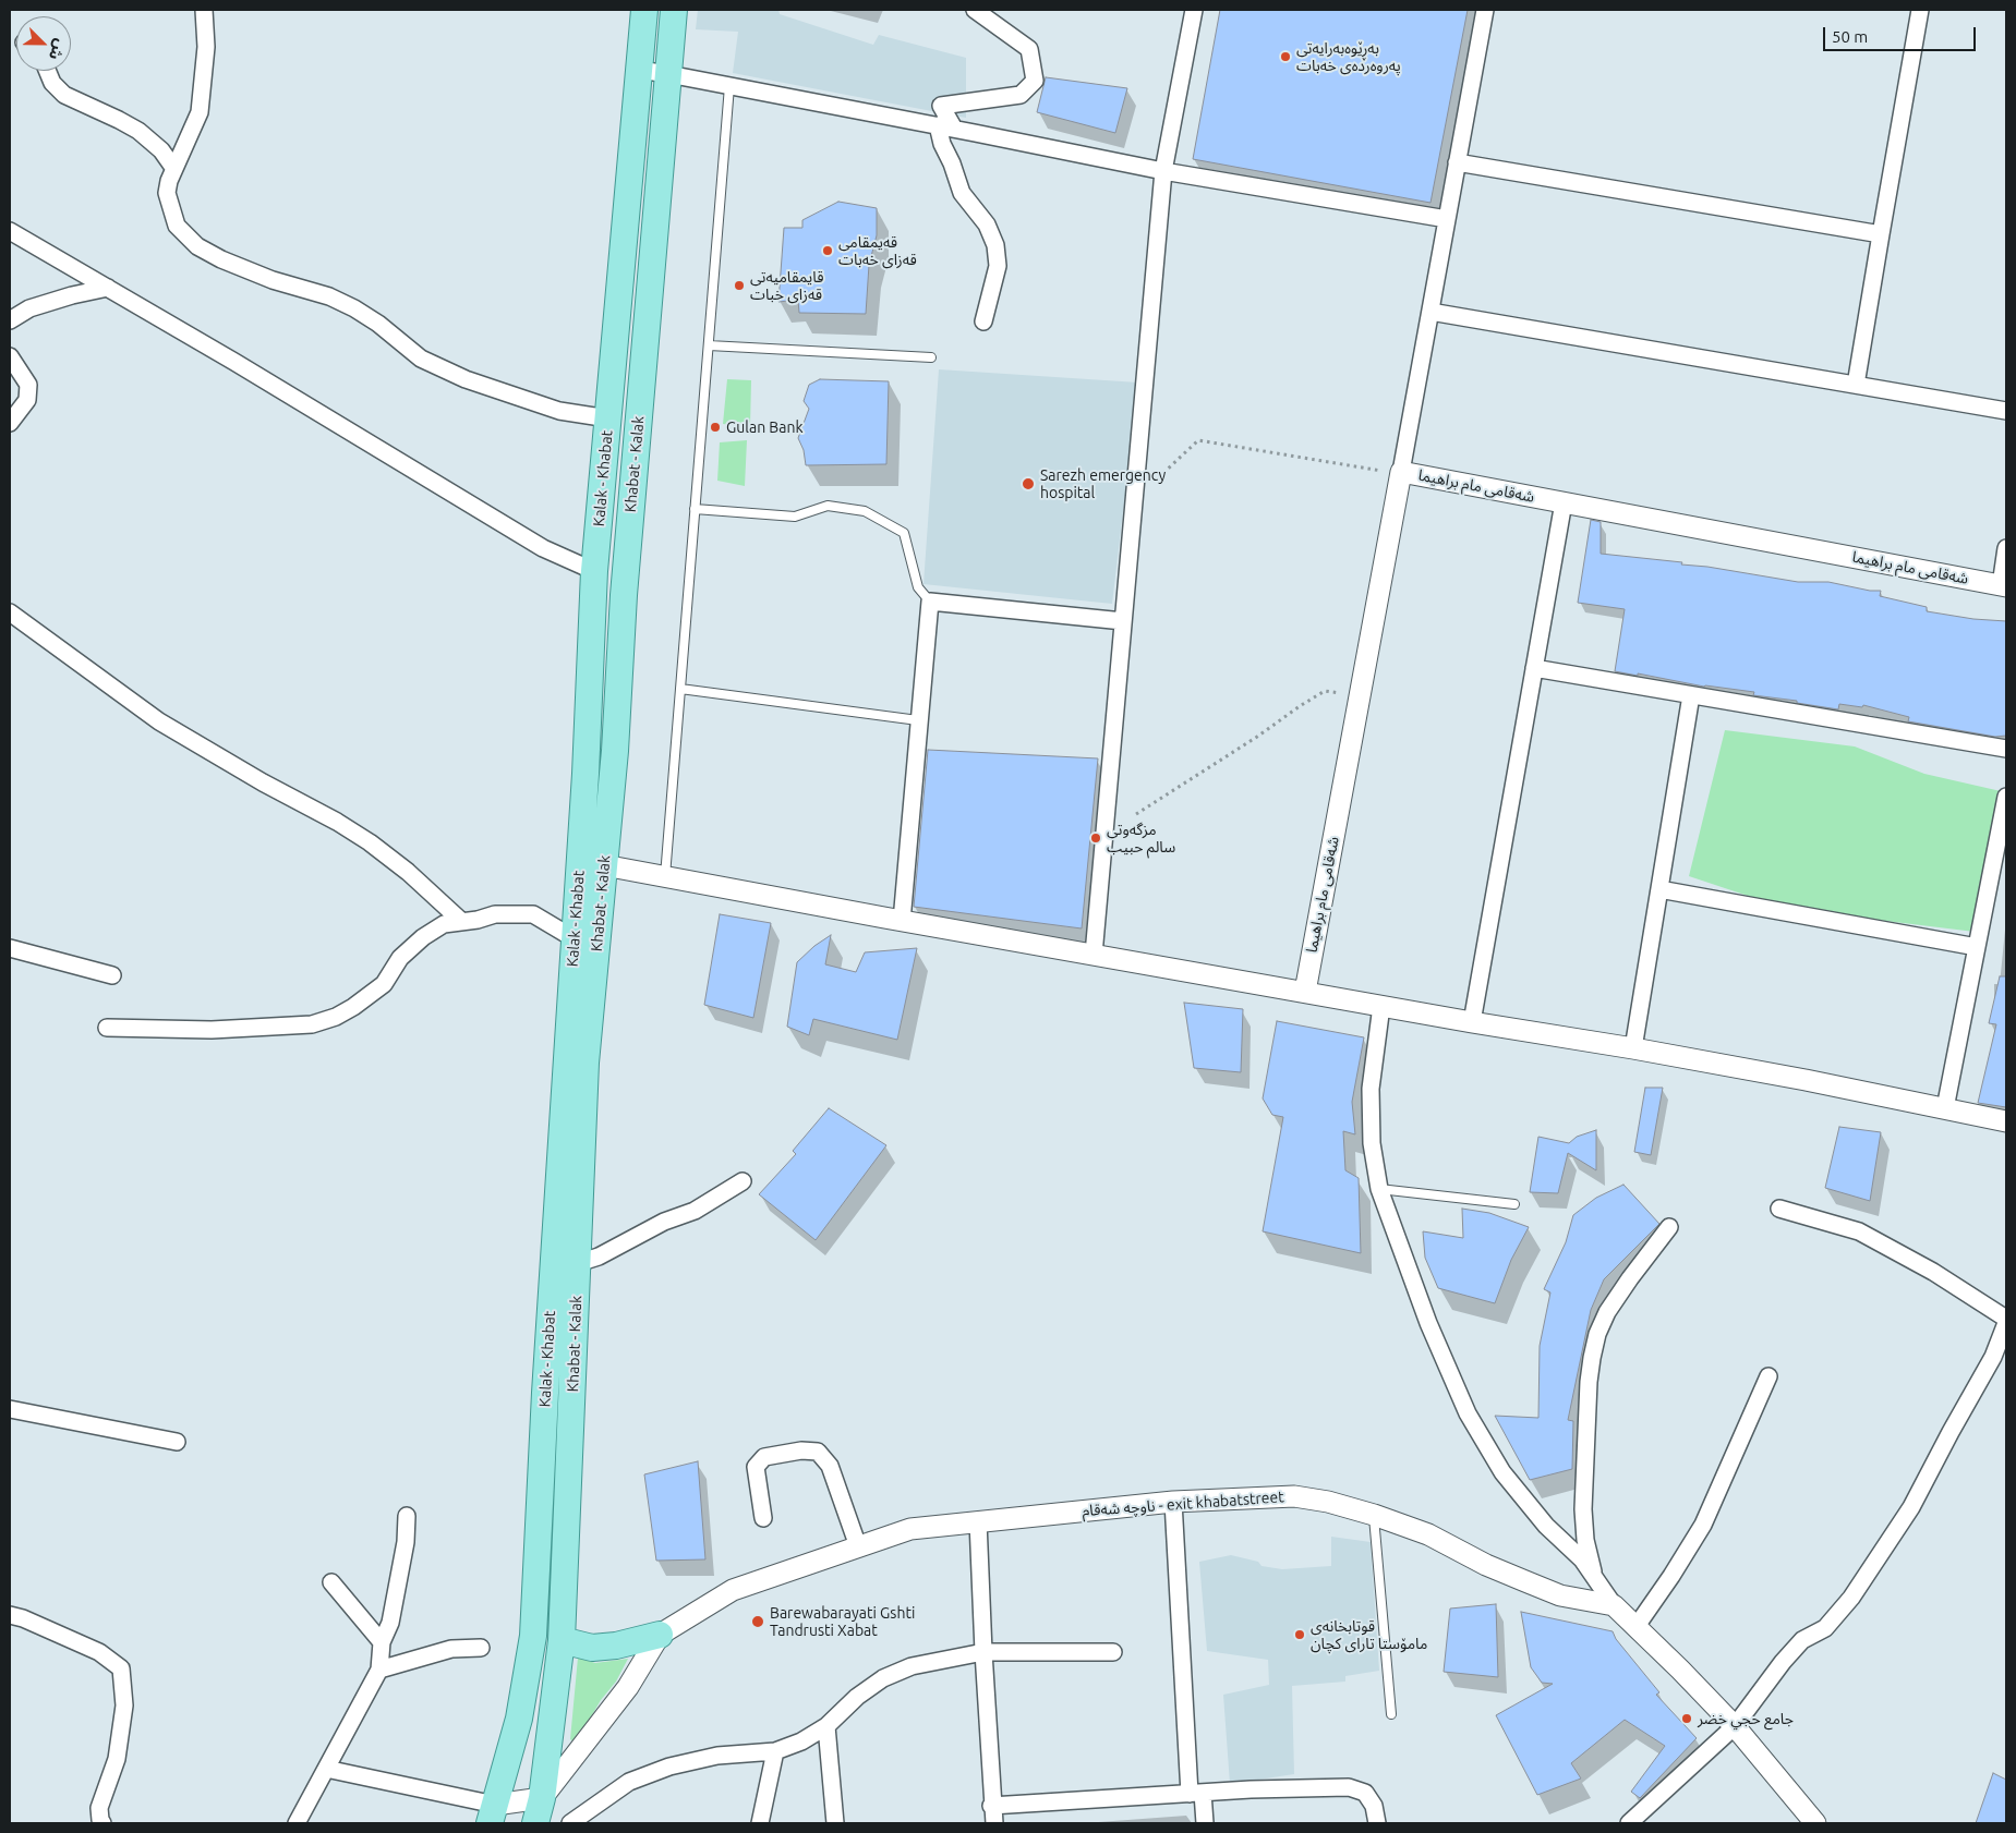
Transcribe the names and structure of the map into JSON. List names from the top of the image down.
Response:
{
  "streets": {
    "main road": ["Khabat - Kalak", "Kalak - Khabat"],
    "street": ["شەقامی مام براهیما", "ناوچە شەقام - exit khabatstreet"]
  },
  "crossings": [
    ["Khabat - Kalak", "ناوچە شەقام - exit khabatstreet"]
  ],
  "places": [
    "بەڕێوەبەرایەتی پەروەردەی خەبات",
    "قەیمقامی قەزای خەبات",
    "قایمقامیەتى قەزای خبات",
    "Gulan Bank",
    "Sarezh emergency hospital",
    "مزگەوتی سالم حبیب",
    "Barewabarayati Gshti Tandrusti Xabat",
    "قوتابخانەی مامۆستا تارای کچان",
    "جامع حجي خضر"
  ],
  "scale_bar": "50 m",
  "north": "bottom right"
}
